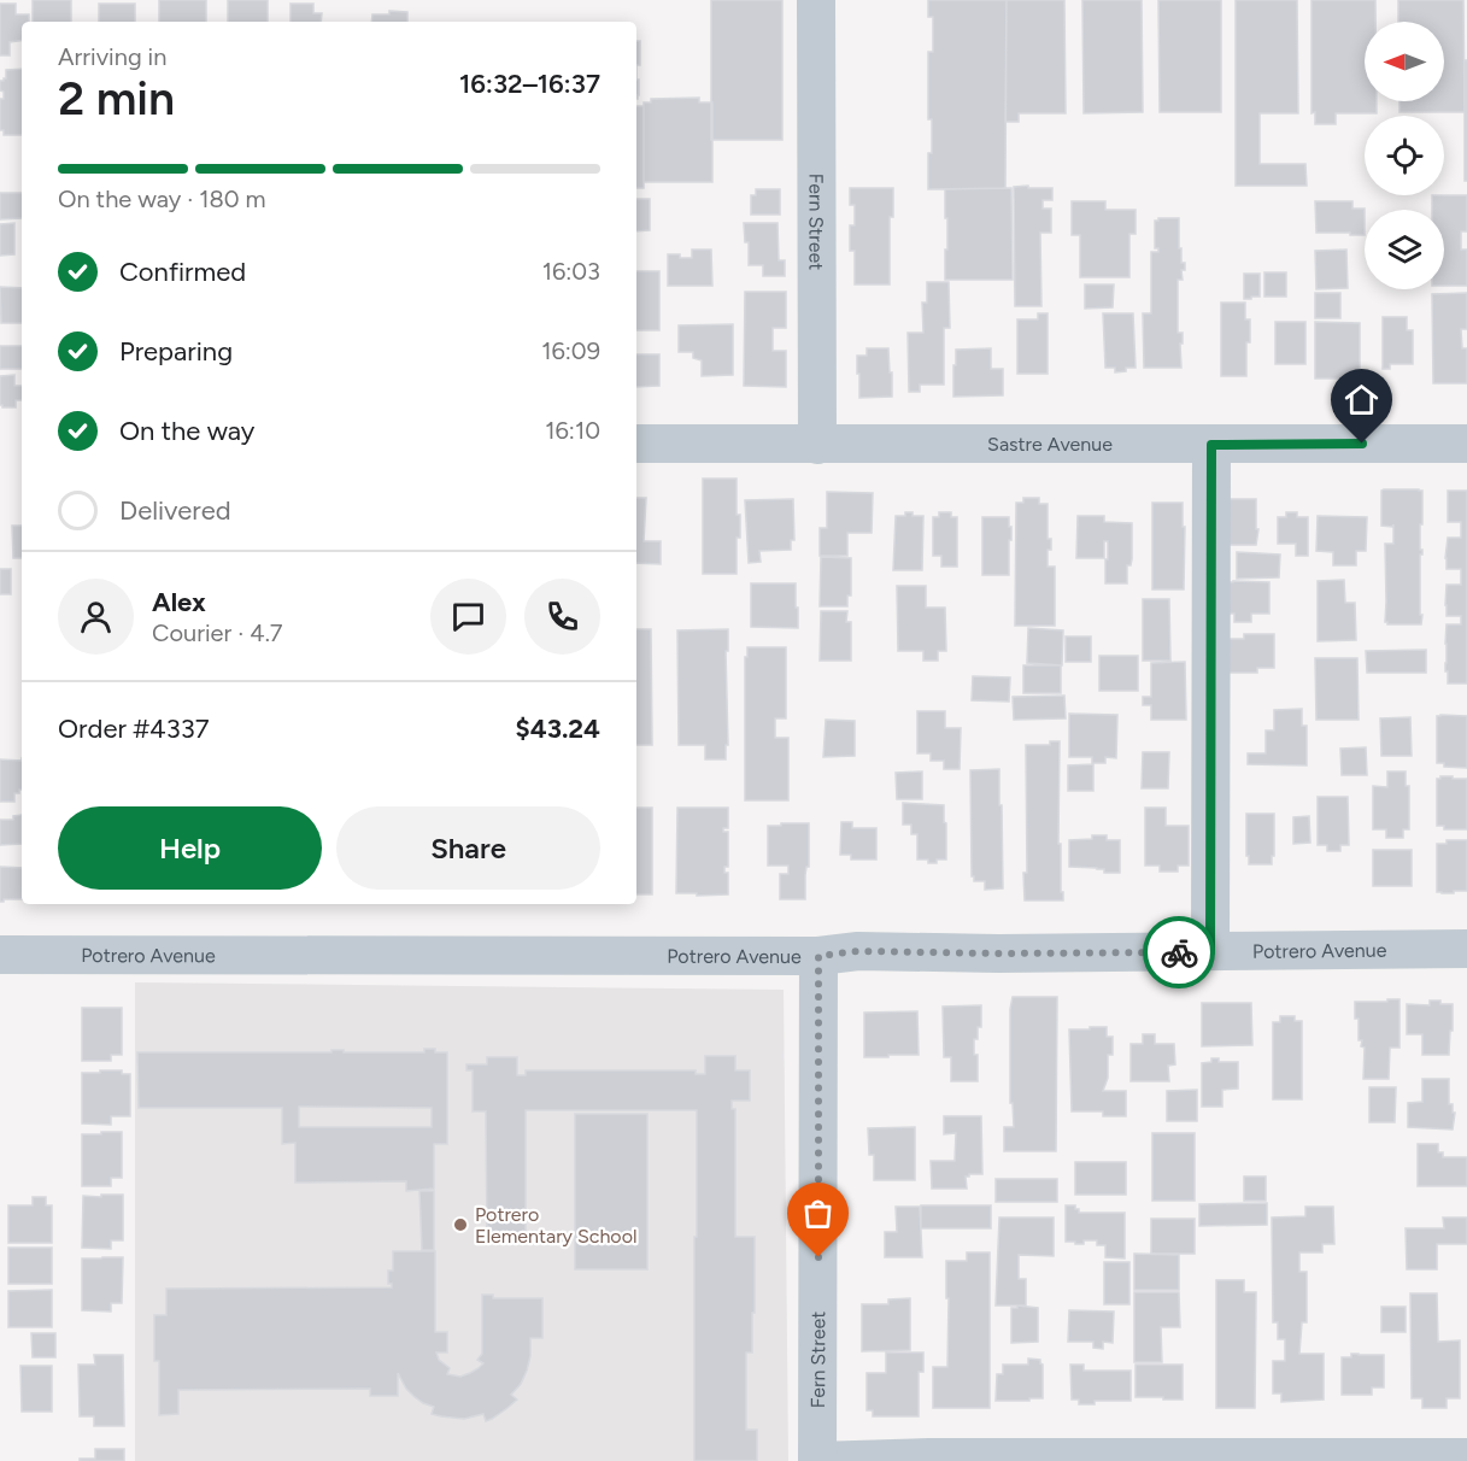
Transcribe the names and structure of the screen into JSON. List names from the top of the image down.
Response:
{
  "streets": {
    "street": ["Fern Street", "Sastre Avenue", "Potrero Avenue"]
  },
  "crossings": [
    ["Fern Street", "Sastre Avenue"],
    ["Fern Street", "Potrero Avenue"]
  ],
  "places": ["Potrero Elementary School"],
  "north": "left",
  "page": {
    "heading": ["2 min", "Arriving in", "16:32–16:37"],
    "panel": [
      "Alex",
      "Courier · 4.7",
      "Order #4337",
      "$43.24"
    ],
    "bar": "On the way · 180 m",
    "list": [
      ["Confirmed", "16:03"],
      ["Preparing", "16:09"],
      ["On the way", "16:10"],
      "Delivered"
    ],
    "buttons": ["Help", "Share"]
  }
}
